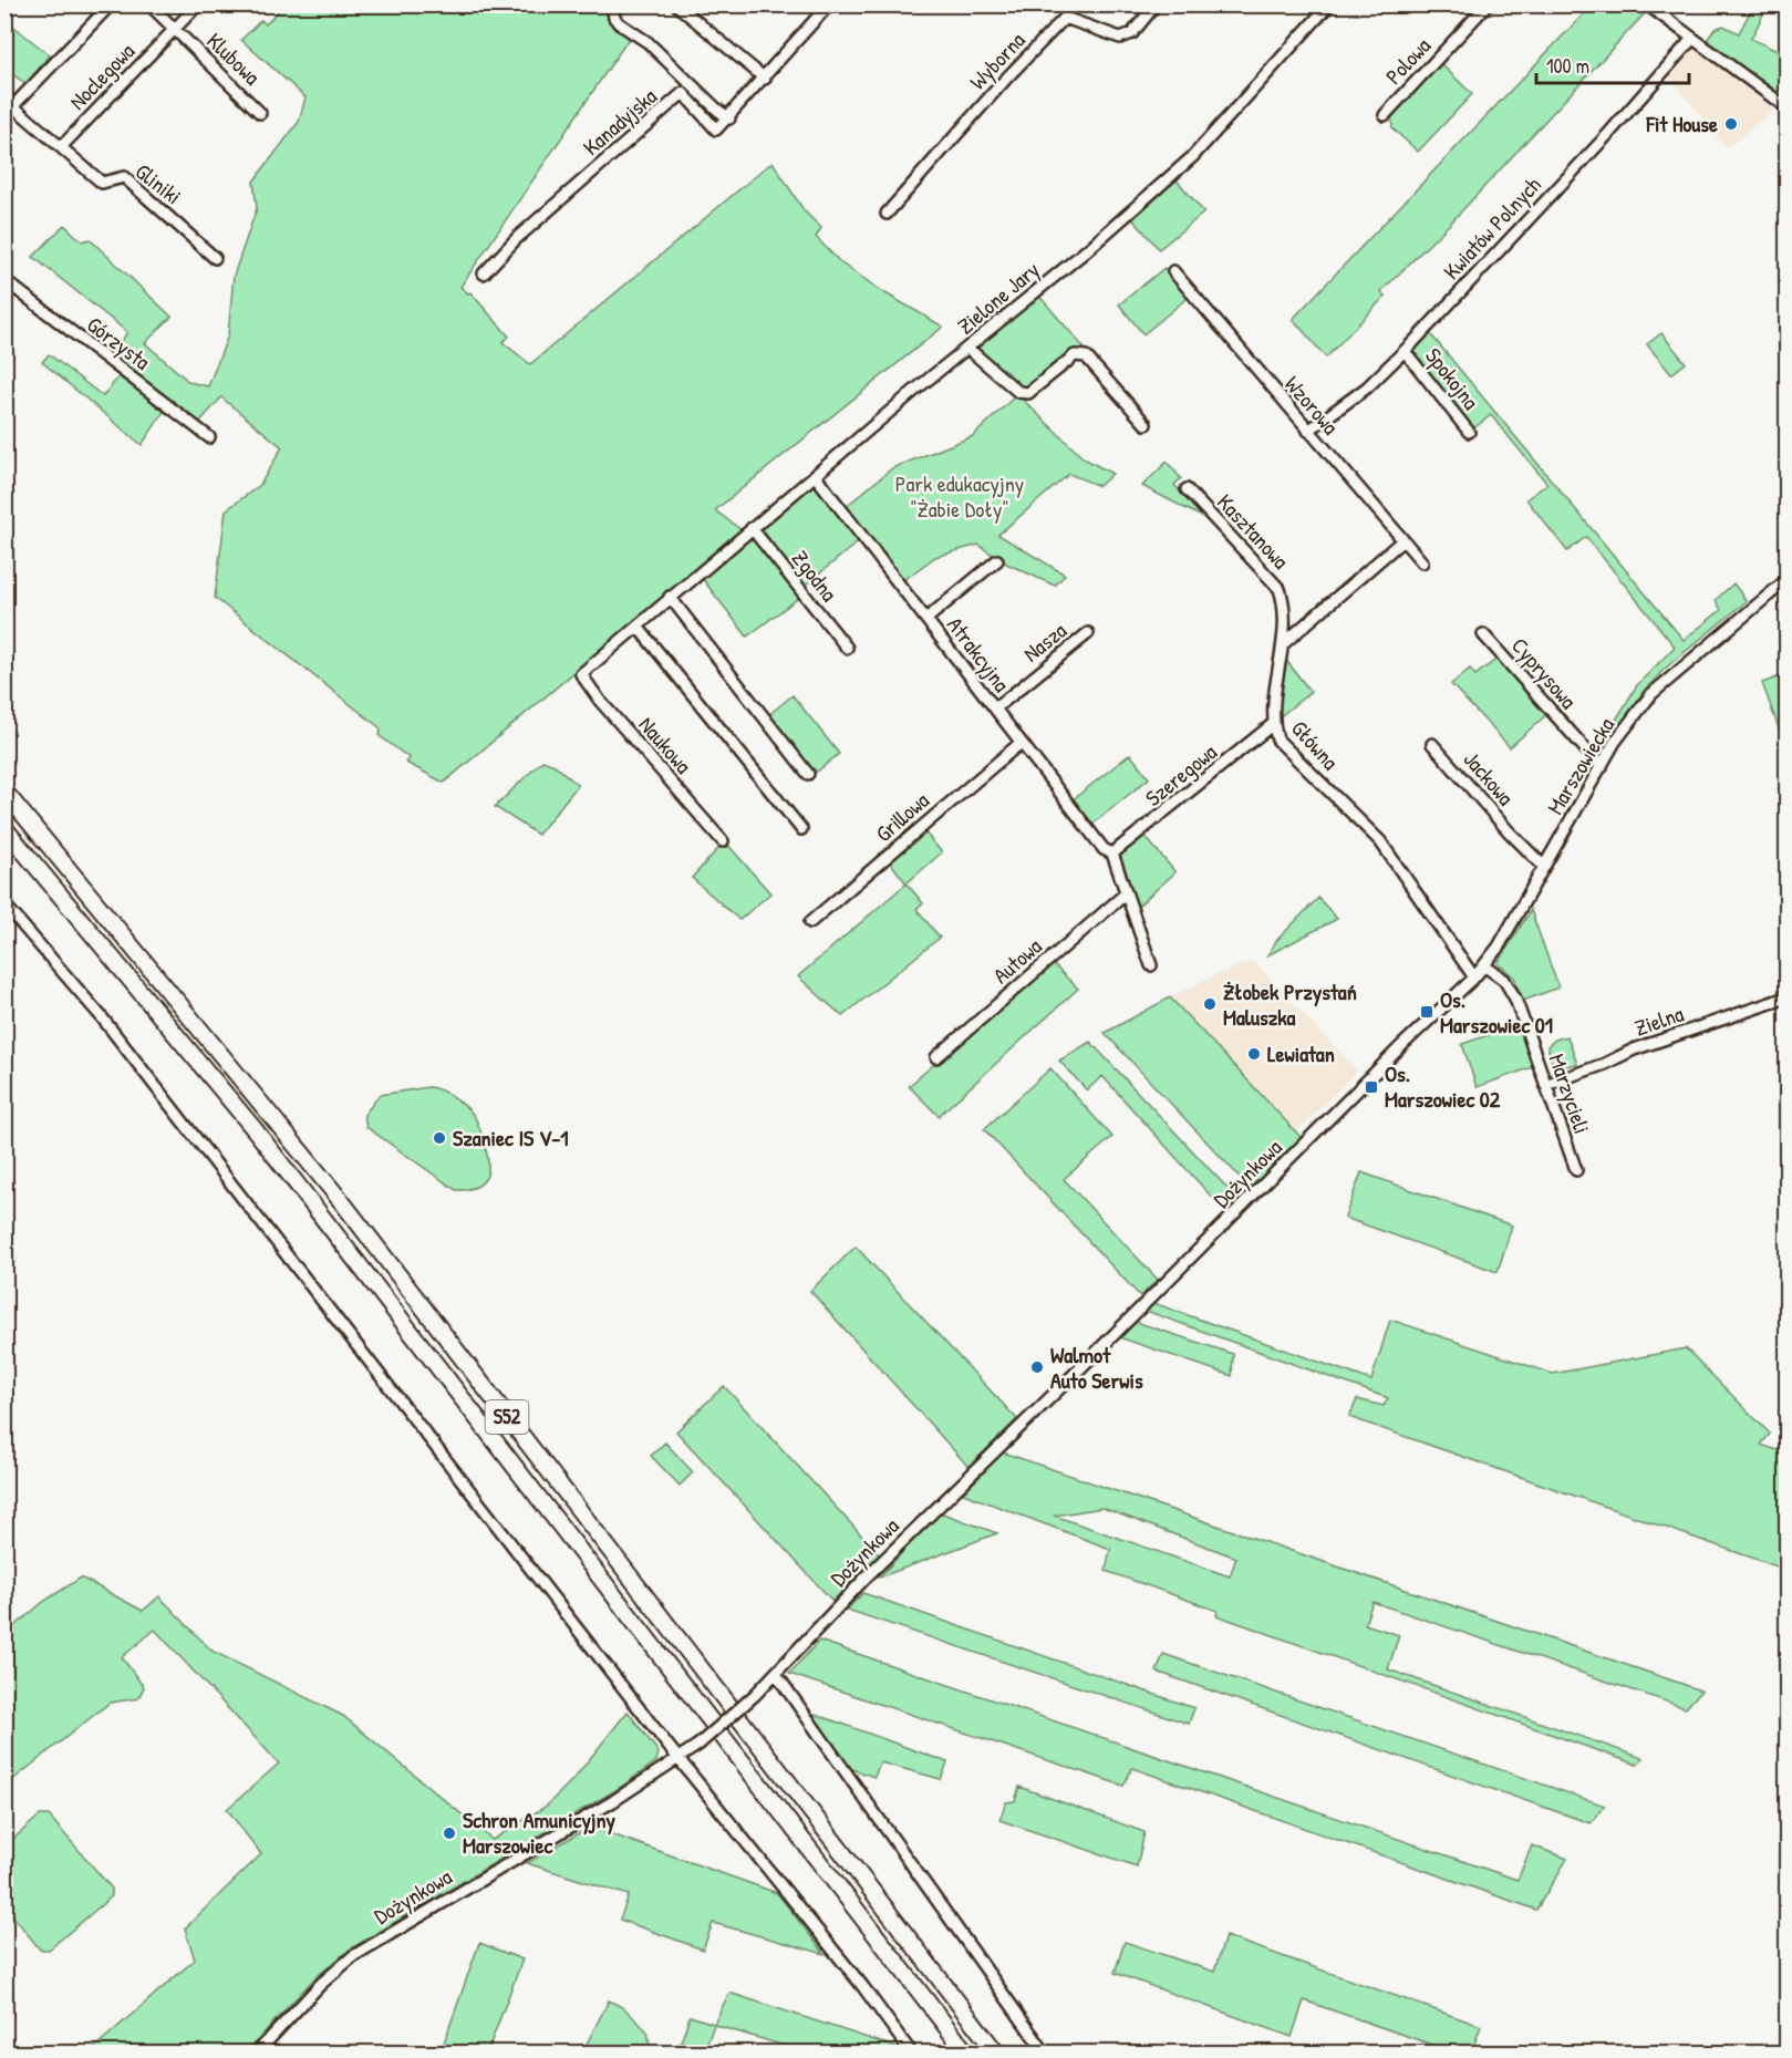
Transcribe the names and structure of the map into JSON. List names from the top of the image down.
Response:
{
  "streets": {
    "highway": ["S52"],
    "street": [
      "Klubowa",
      "Wyborna",
      "Polowa",
      "Noclegowa",
      "Kanadyjska",
      "Gliniki",
      "Kwiatów Polnych",
      "Zielone Jary",
      "Górzysta",
      "Spokojna",
      "Wzorowa",
      "Kasztanowa",
      "Zgodna",
      "Nasza",
      "Atrakcyjna",
      "Cyprysowa",
      "Naukowa",
      "Główna",
      "Marszowiecka",
      "Szeregowa",
      "Jackowa",
      "Grillowa",
      "Autowa",
      "Zielna",
      "Marzycieli",
      "Dożynkowa"
    ]
  },
  "crossings": [
    ["Klubowa", "Noclegowa"],
    ["Noclegowa", "Gliniki"],
    ["Kwiatów Polnych", "Spokojna"],
    ["Kwiatów Polnych", "Wzorowa"],
    ["Zielone Jary", "Zgodna"],
    ["Zielone Jary", "Atrakcyjna"],
    ["Zielone Jary", "Naukowa"],
    ["Kasztanowa", "Główna"],
    ["Nasza", "Atrakcyjna"],
    ["Atrakcyjna", "Szeregowa"],
    ["Atrakcyjna", "Grillowa"],
    ["Cyprysowa", "Marszowiecka"],
    ["Główna", "Marszowiecka"],
    ["Główna", "Szeregowa"],
    ["Marszowiecka", "Jackowa"],
    ["Marszowiecka", "Marzycieli"],
    ["Marszowiecka", "Dożynkowa"],
    ["Zielna", "Marzycieli"]
  ],
  "parks": ["Park edukacyjny \"Żabie Doły\""],
  "places": {
    "other": [
      "Fit House",
      "Żłobek Przystań Maluszka",
      "Lewiatan",
      "Szaniec IS V-1",
      "Walmot Auto Serwis",
      "Schron Amunicyjny Marszowiec"
    ],
    "transit": ["Os. Marszowiec 01", "Os. Marszowiec 02"]
  },
  "scale_bar": "100 m"
}
